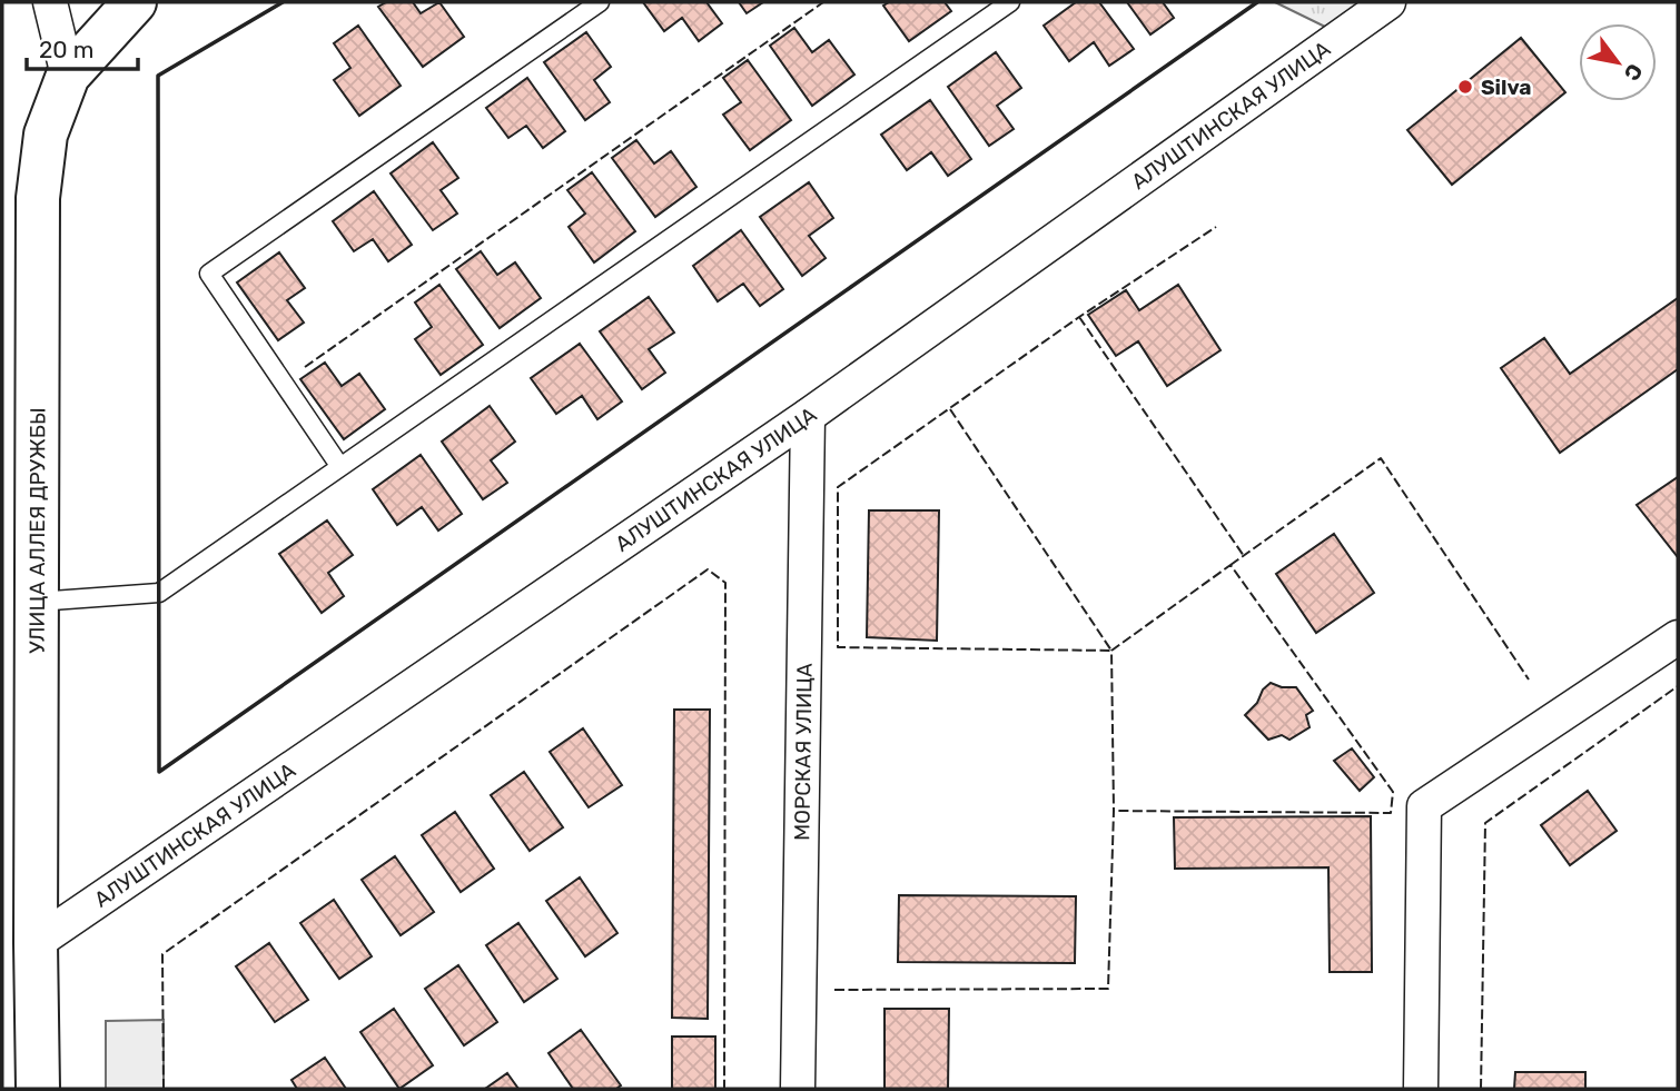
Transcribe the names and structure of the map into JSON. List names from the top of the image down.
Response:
{
  "streets": {
    "main road": ["УЛИЦА АЛЛЕЯ ДРУЖБЫ"],
    "street": ["АЛУШТИНСКАЯ УЛИЦА", "МОРСКАЯ УЛИЦА"]
  },
  "crossings": [
    ["АЛУШТИНСКАЯ УЛИЦА", "УЛИЦА АЛЛЕЯ ДРУЖБЫ"],
    ["АЛУШТИНСКАЯ УЛИЦА", "МОРСКАЯ УЛИЦА"]
  ],
  "places": ["Silva"],
  "scale_bar": "20 m",
  "north": "bottom right"
}
